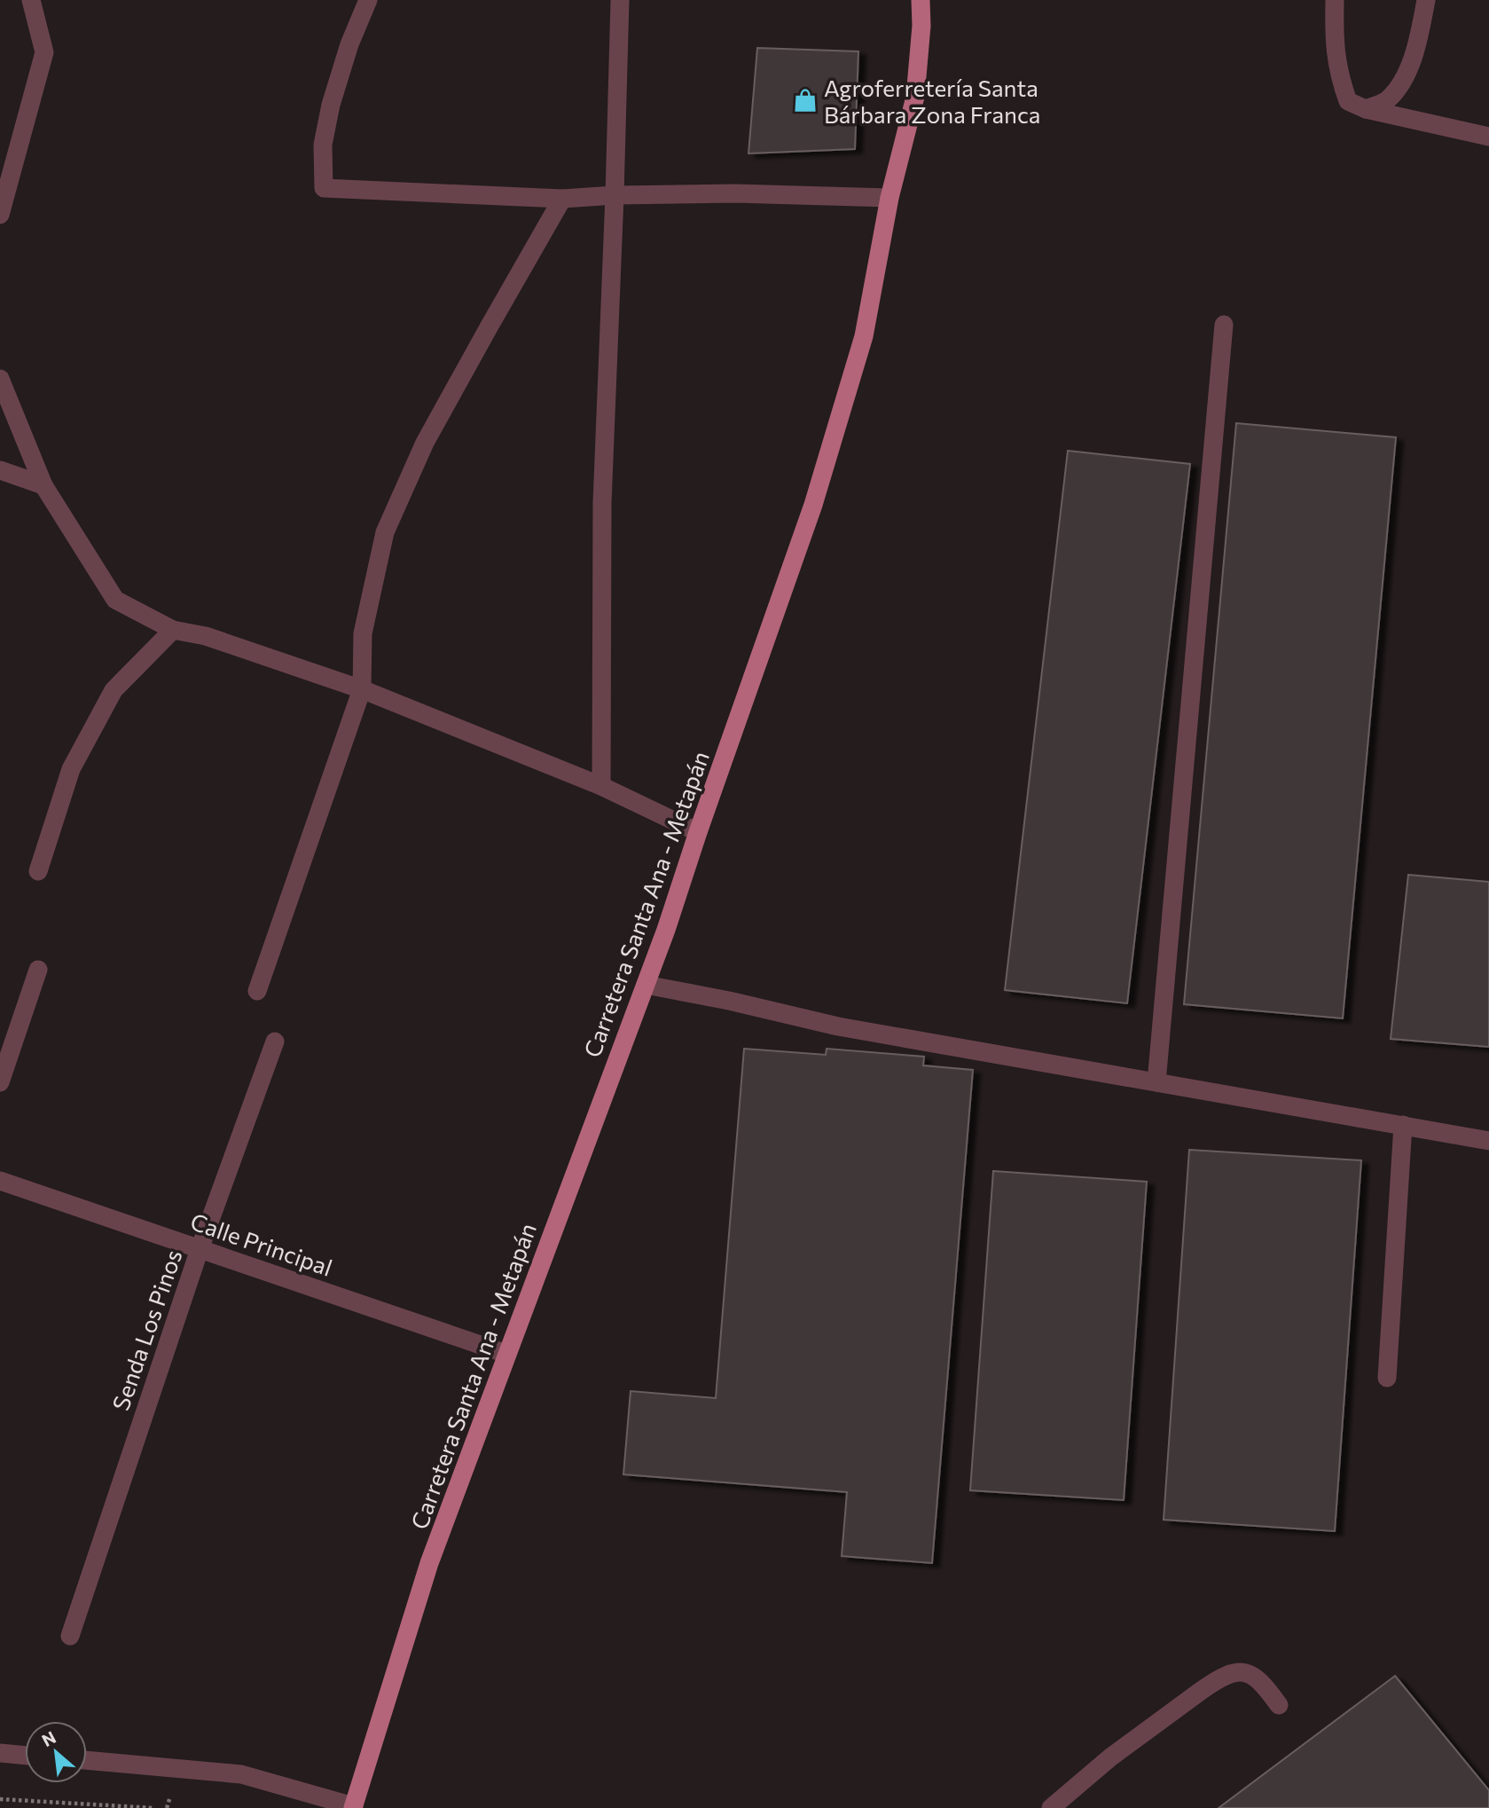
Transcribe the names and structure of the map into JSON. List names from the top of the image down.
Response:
{
  "streets": {
    "main road": ["Carretera Santa Ana - Metapán"],
    "street": ["Calle Principal", "Senda Los Pinos"]
  },
  "crossings": [
    ["Carretera Santa Ana - Metapán", "Calle Principal"],
    ["Calle Principal", "Senda Los Pinos"]
  ],
  "places": {
    "shop": ["Agroferretería Santa Bárbara Zona Franca"]
  },
  "north": "top left"
}
